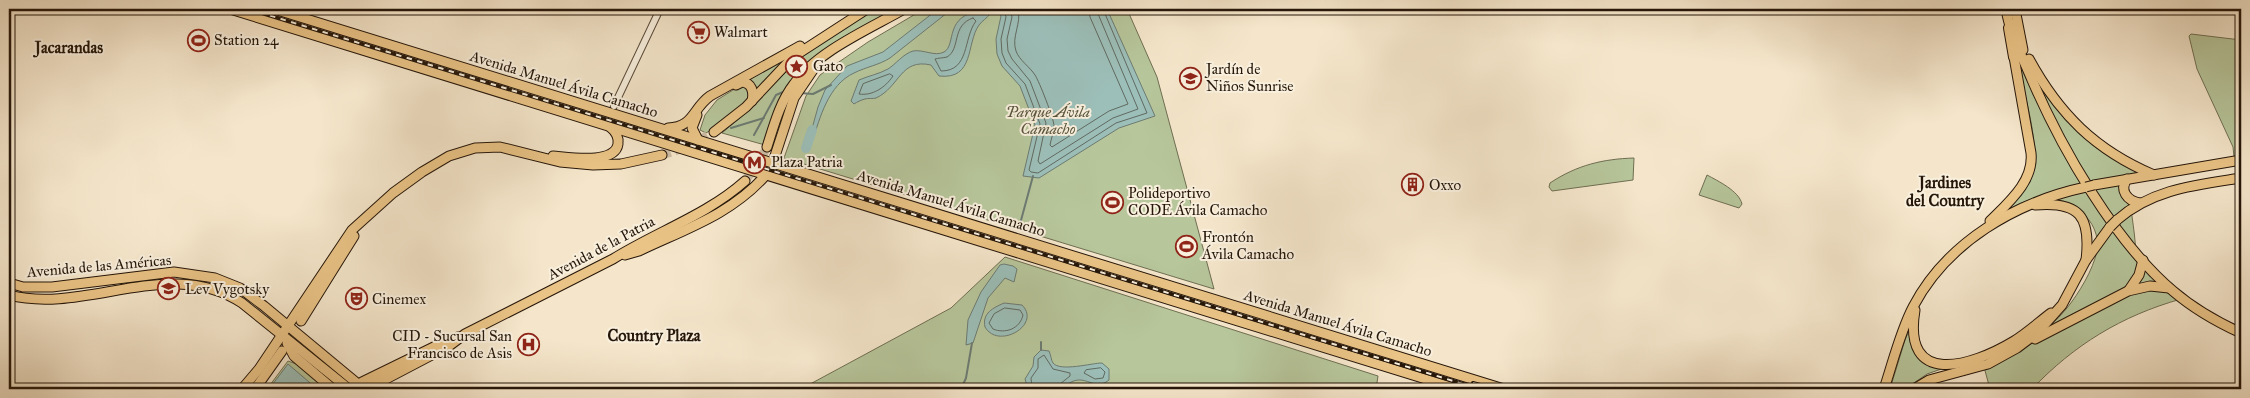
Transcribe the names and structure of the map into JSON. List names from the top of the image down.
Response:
{
  "streets": {
    "main road": ["Avenida Manuel Ávila Camacho", "Avenida de la Patria", "Avenida de las Américas"]
  },
  "crossings": [
    ["Avenida de la Patria", "Avenida de las Américas"]
  ],
  "districts": ["Jacarandas", "Jardines del Country", "Country Plaza"],
  "parks": ["Parque Ávila Camacho"],
  "places": {
    "supermarket": ["Walmart"],
    "sports": ["Station 24", "Polideportivo CODE Ávila Camacho", "Frontón Ávila Camacho"],
    "place": ["Gato"],
    "school or university": ["Jardín de Niños Sunrise", "Lev Vygotsky"],
    "metro station": ["Plaza Patria"],
    "building": ["Oxxo"],
    "theatre": ["Cinemex"],
    "hospital": ["CID - Sucursal San Francisco de Asis"]
  }
}
